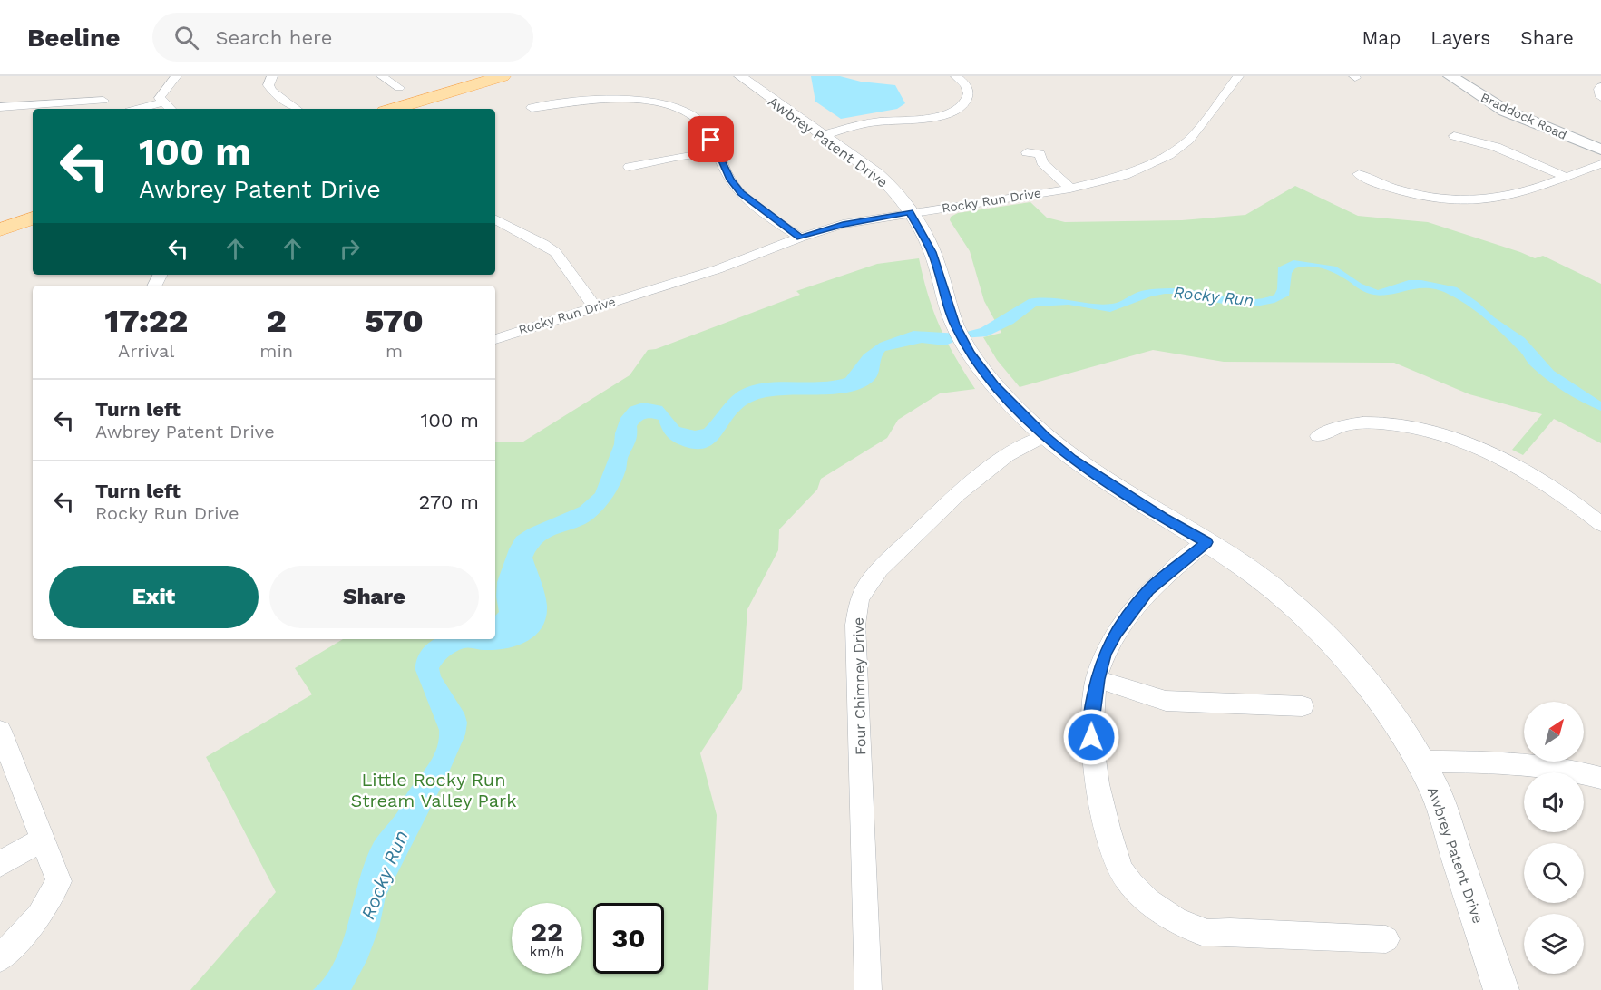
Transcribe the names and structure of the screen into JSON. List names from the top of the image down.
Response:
{
  "streets": {
    "main road": ["Braddock Road"],
    "street": ["Awbrey Patent Drive", "Rocky Run Drive", "Four Chimney Drive"]
  },
  "crossings": [
    ["Awbrey Patent Drive", "Rocky Run Drive"],
    ["Awbrey Patent Drive", "Four Chimney Drive"]
  ],
  "water": ["Rocky Run"],
  "parks": ["Little Rocky Run Stream Valley Park"],
  "north": "top right",
  "page": {
    "header": "Beeline",
    "search": "Search here",
    "nav": ["Map", "Layers", "Share"],
    "turn": ["100 m", "Awbrey Patent Drive"],
    "eta": [
      "17:22",
      "Arrival",
      "2",
      "min",
      "570",
      "m"
    ],
    "list": [
      {
        "name": "Turn left",
        "note": "Awbrey Patent Drive",
        "value": "100 m"
      },
      {
        "name": "Turn left",
        "note": "Rocky Run Drive",
        "value": "270 m"
      }
    ],
    "buttons": ["Exit", "Share"],
    "speed": "22 km/h",
    "limit": "30"
  }
}
